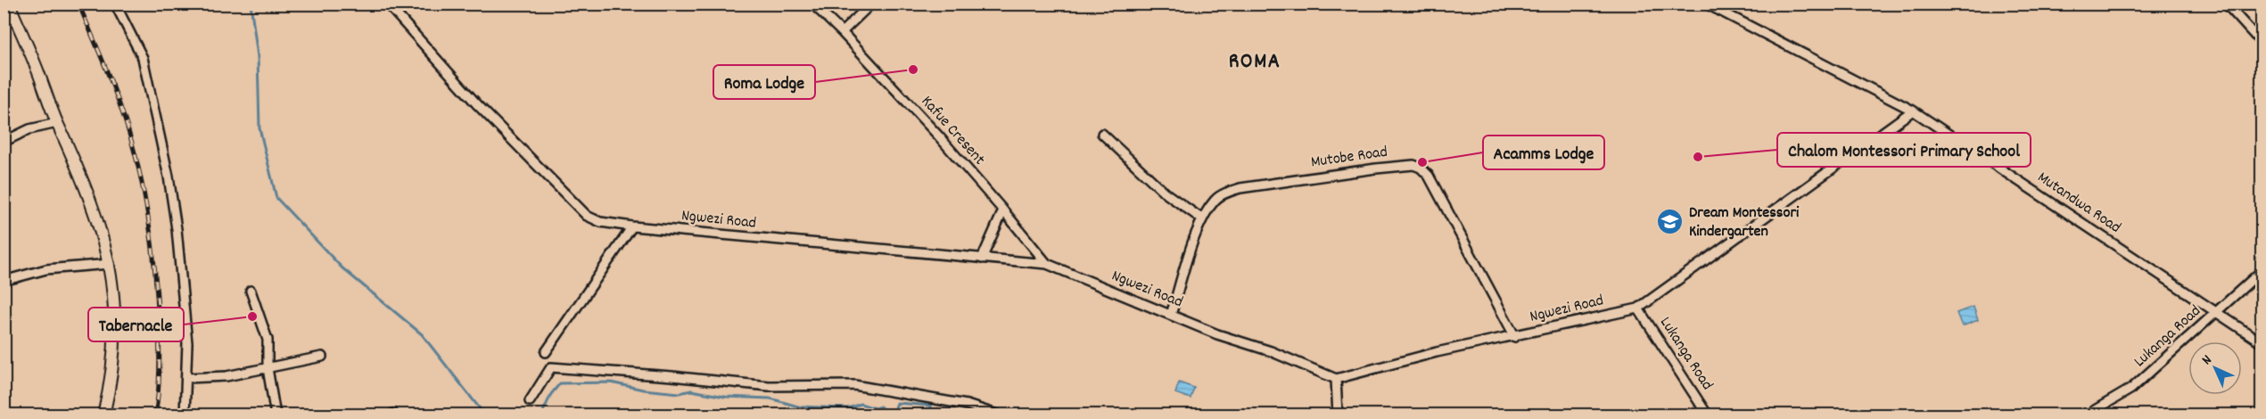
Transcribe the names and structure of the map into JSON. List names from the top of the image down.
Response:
{
  "streets": {
    "street": [
      "Kafue Cresent",
      "Mutobe Road",
      "Mutandwa Road",
      "Ngwezi Road",
      "Lukanga Road"
    ]
  },
  "crossings": [
    ["Kafue Cresent", "Ngwezi Road"],
    ["Mutobe Road", "Ngwezi Road"],
    ["Mutandwa Road", "Ngwezi Road"],
    ["Mutandwa Road", "Lukanga Road"],
    ["Ngwezi Road", "Lukanga Road"]
  ],
  "districts": ["ROMA"],
  "places": {
    "other": [
      "Roma Lodge",
      "Chalom Montessori Primary School",
      "Acamms Lodge",
      "Tabernacle"
    ],
    "school or university": ["Dream Montessori Kindergarten"]
  },
  "north": "top left"
}
